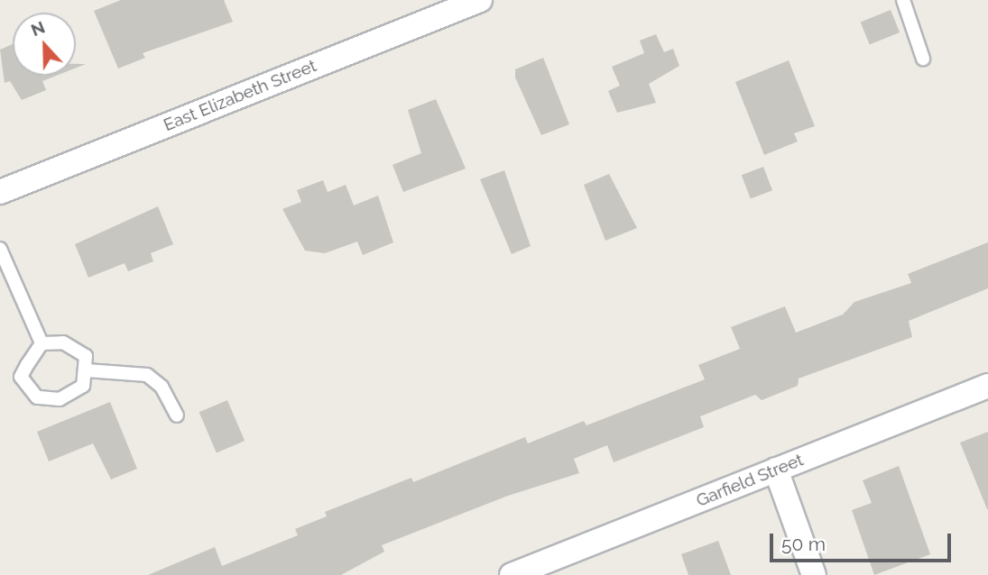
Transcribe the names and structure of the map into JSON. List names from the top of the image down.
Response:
{
  "streets": {
    "street": ["East Elizabeth Street", "Garfield Street"]
  },
  "scale_bar": "50 m",
  "north": "top"
}
